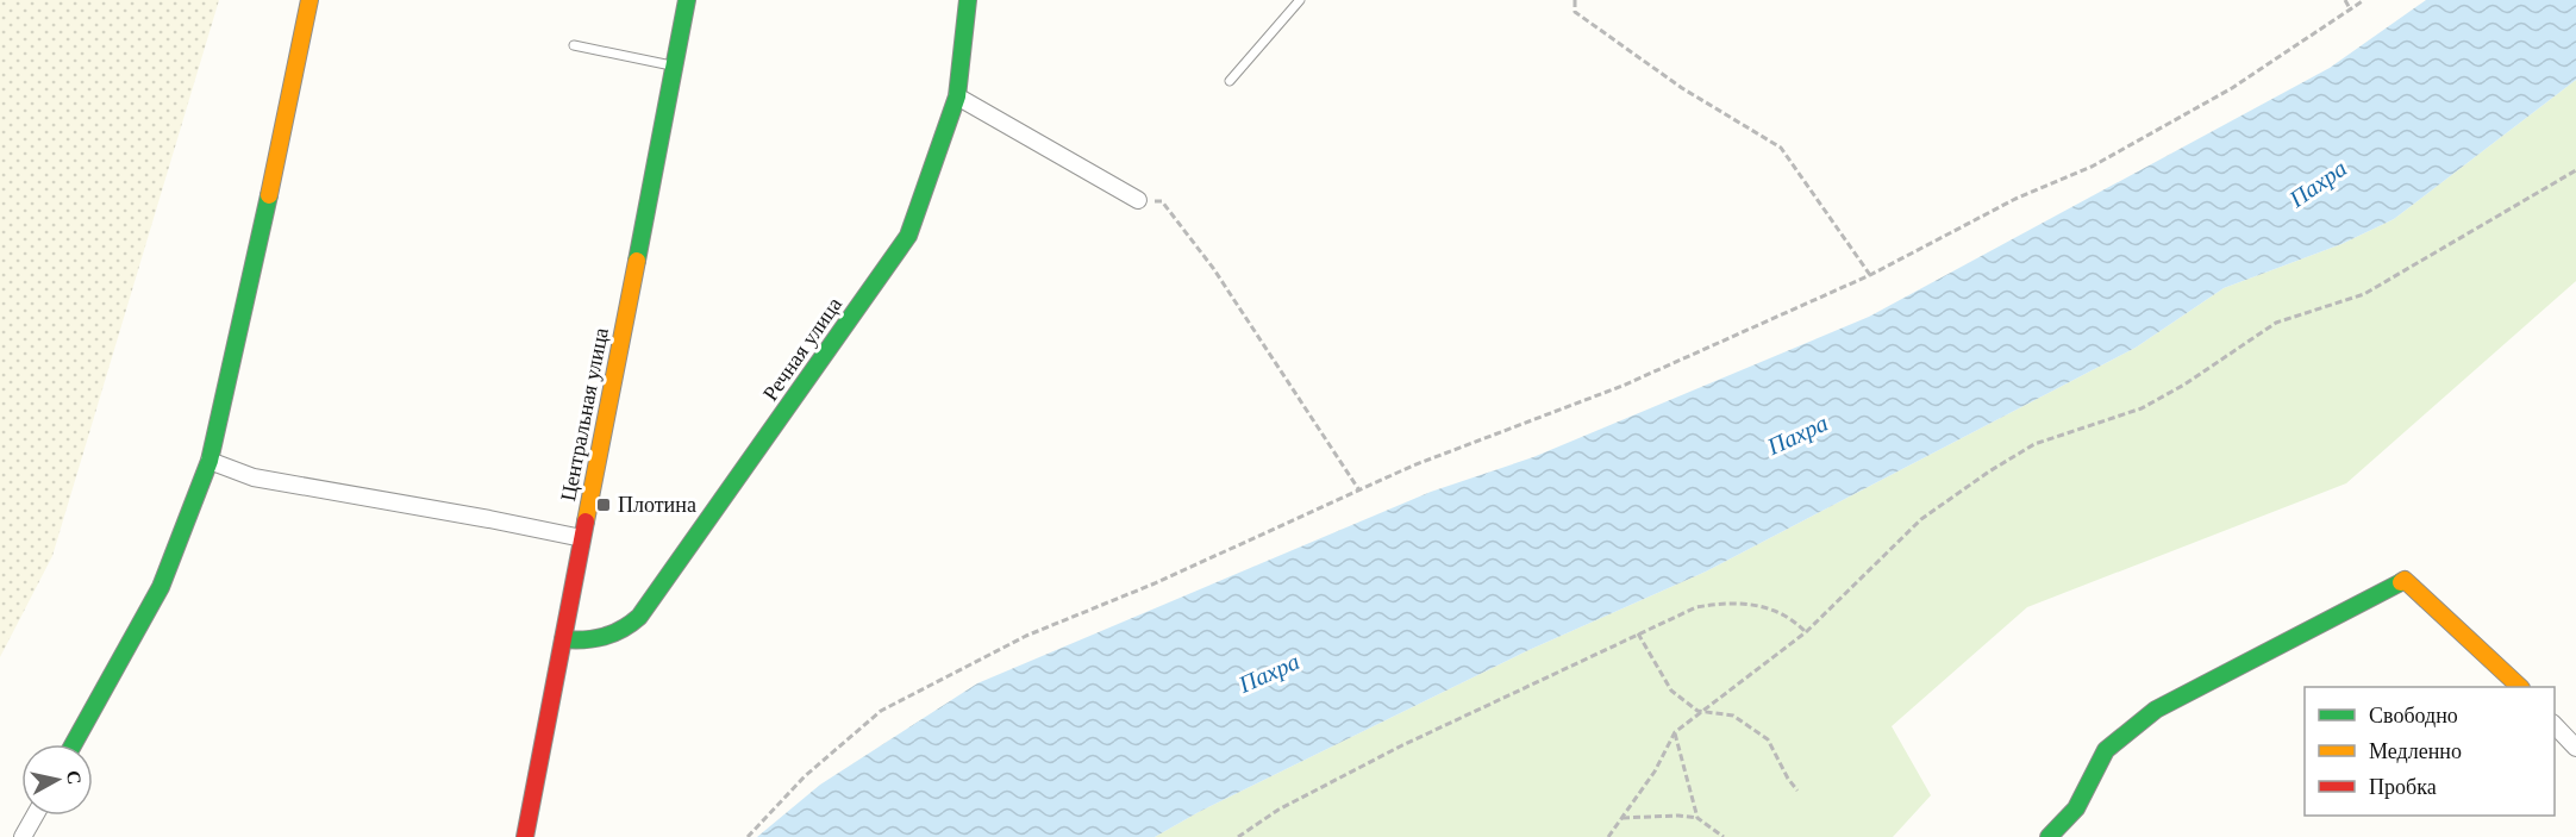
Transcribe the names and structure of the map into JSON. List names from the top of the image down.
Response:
{
  "streets": {
    "street": ["Речная улица", "Центральная улица"]
  },
  "crossings": [
    ["Речная улица", "Центральная улица"]
  ],
  "water": ["Пахра"],
  "places": {
    "transit": ["Плотина"]
  },
  "legend": ["Свободно", "Медленно", "Пробка"],
  "north": "right"
}
